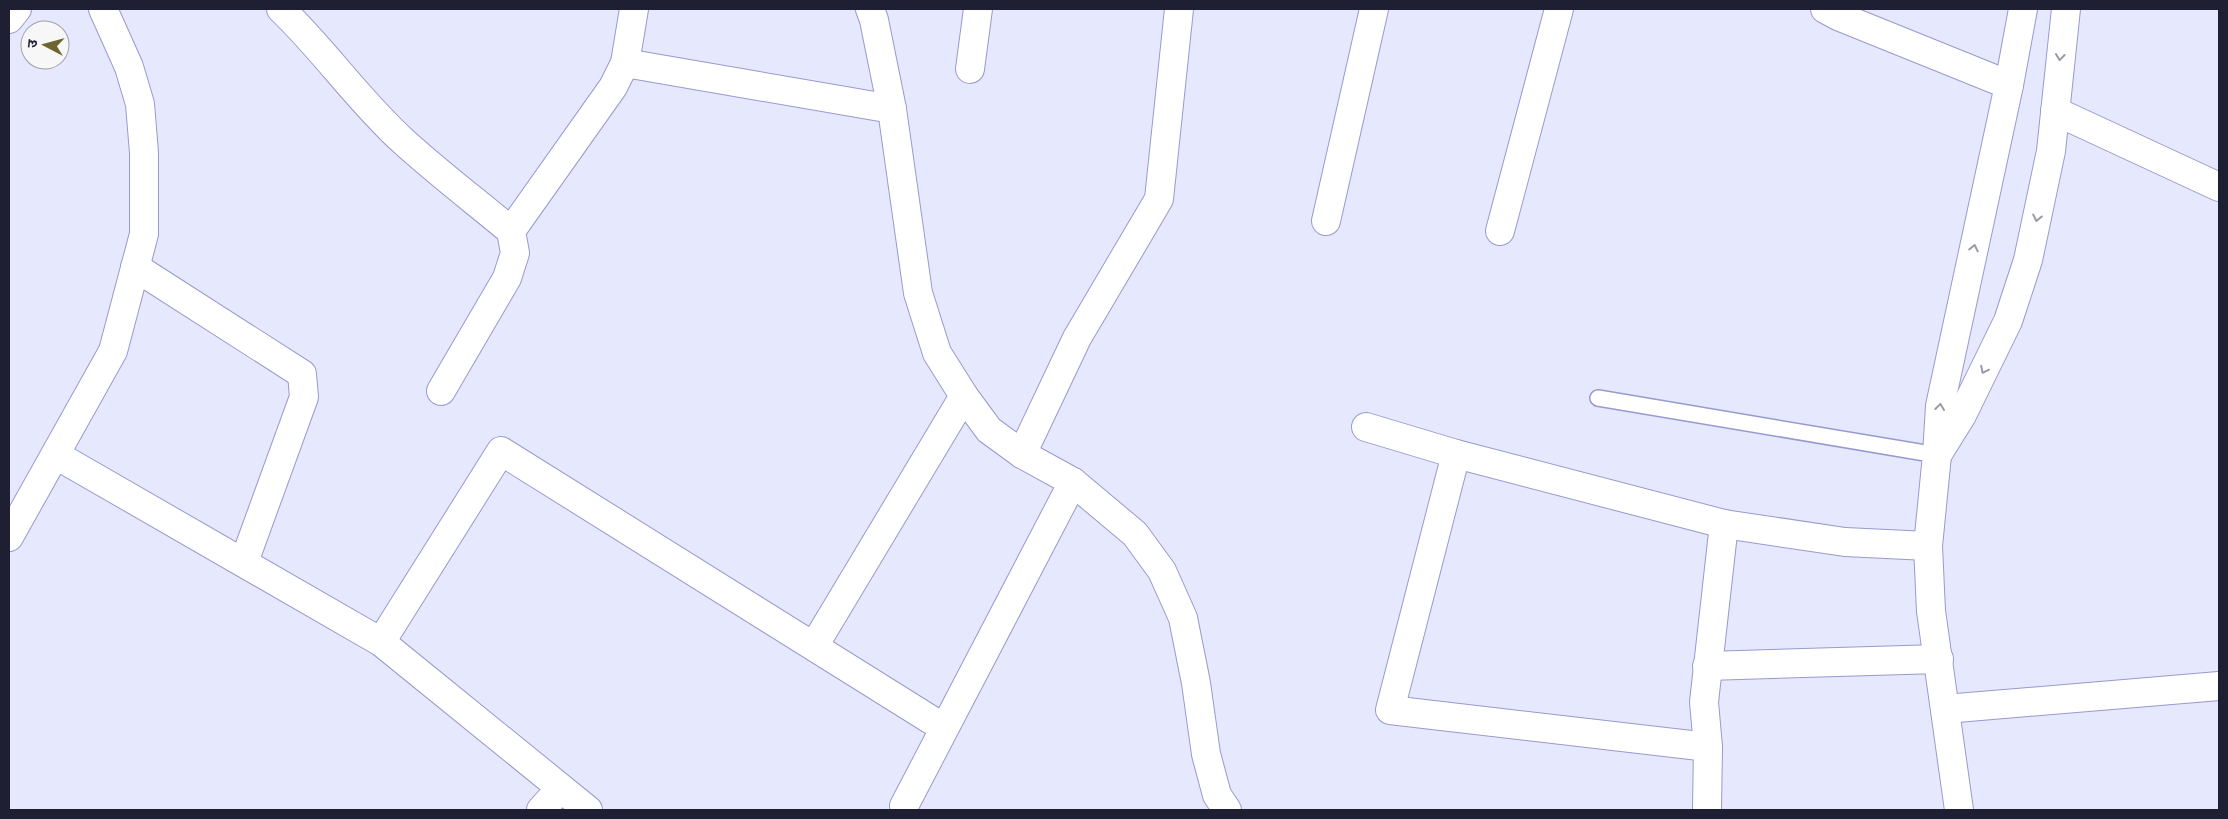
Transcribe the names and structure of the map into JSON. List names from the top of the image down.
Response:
{
  "north": "left"
}
